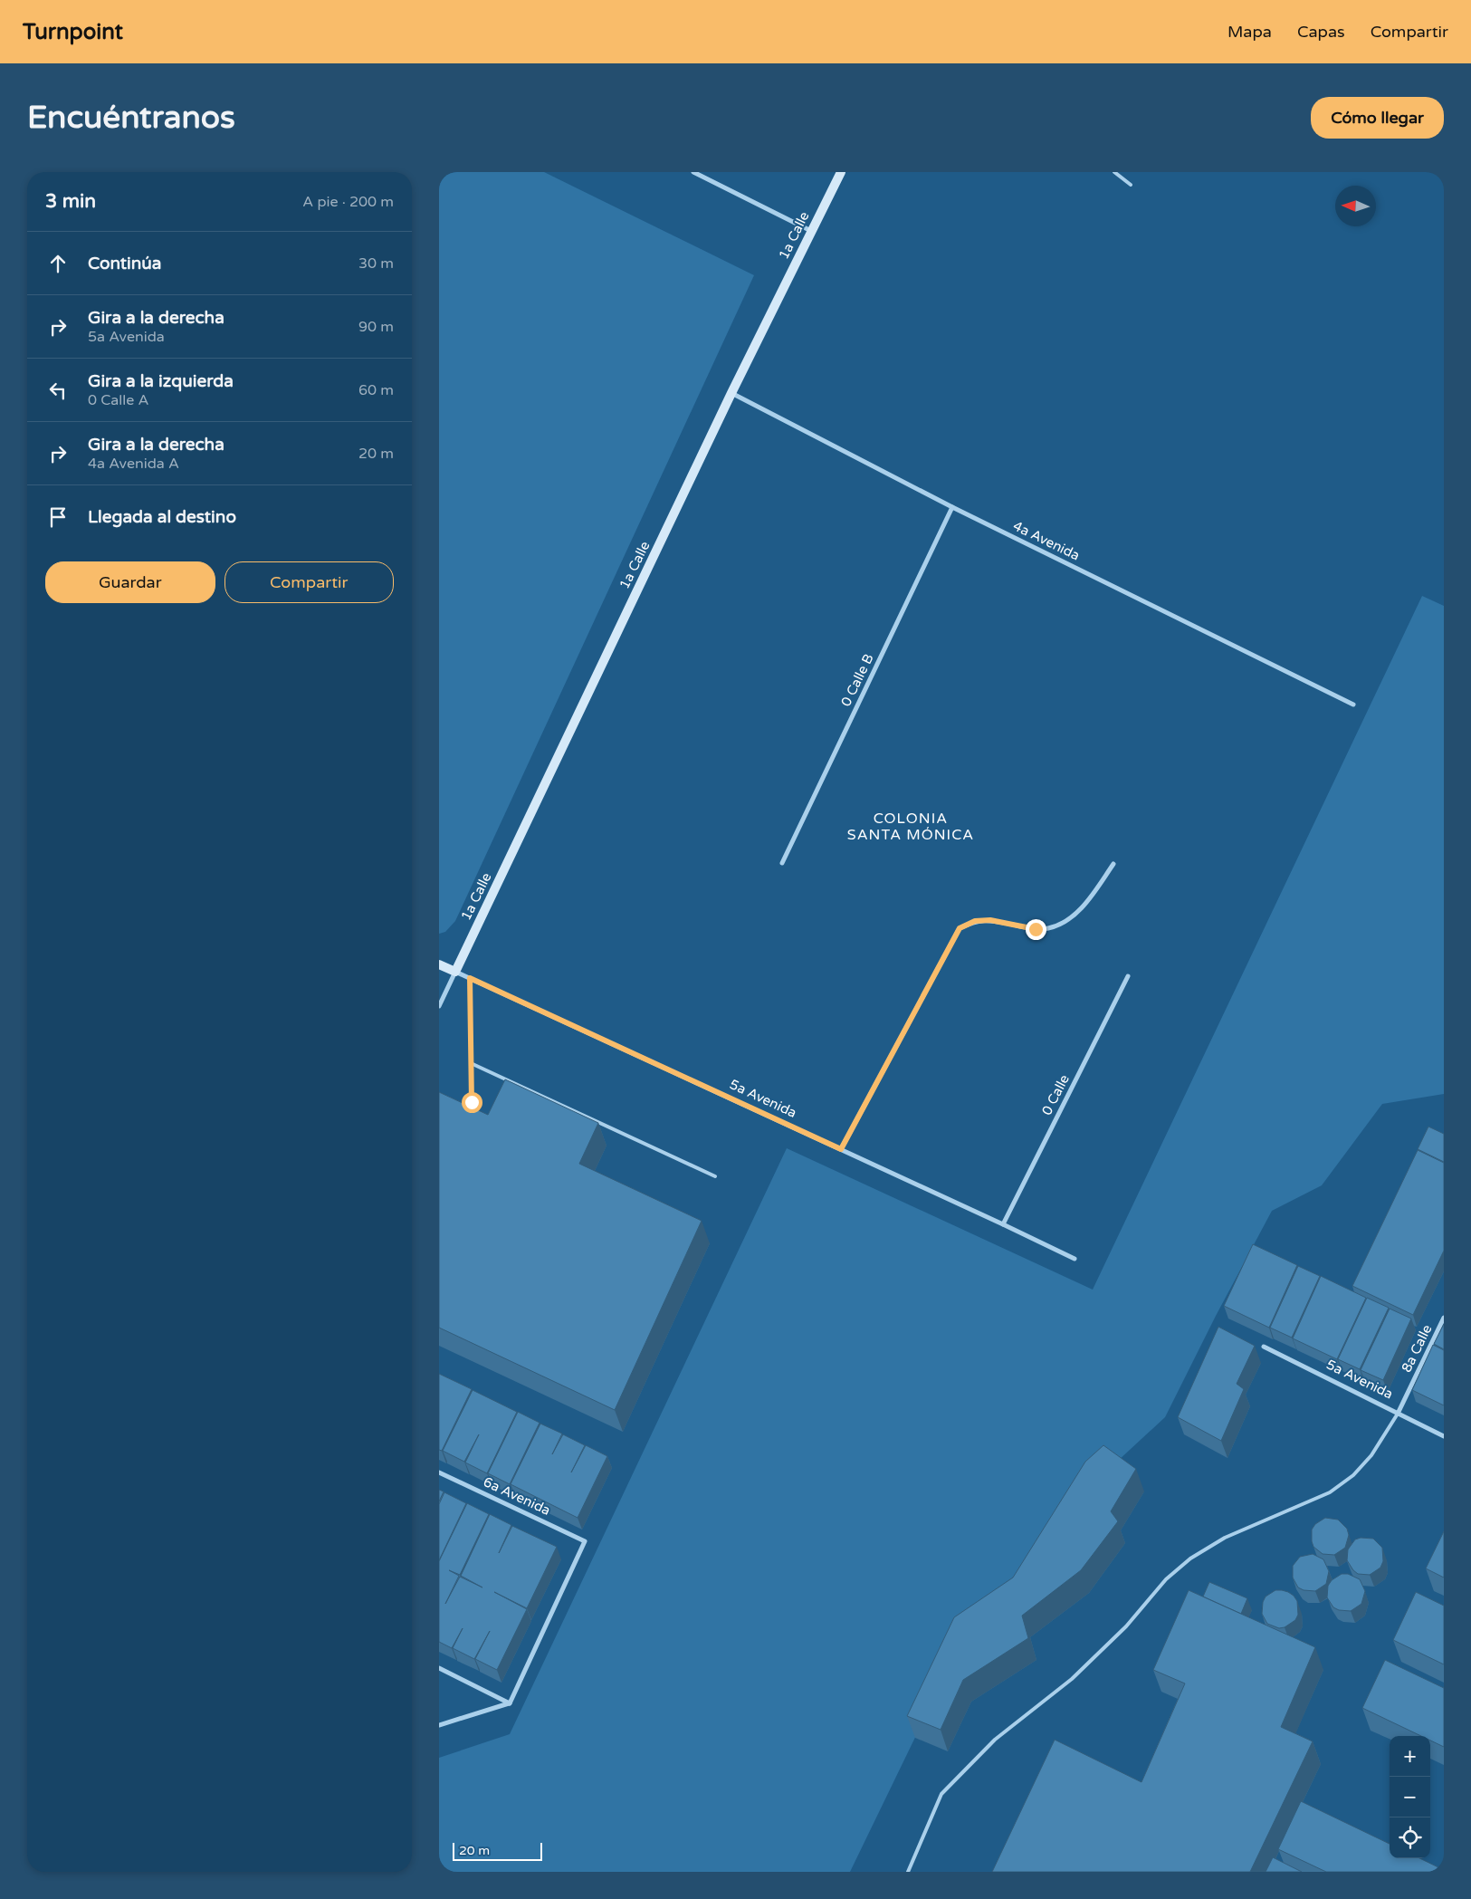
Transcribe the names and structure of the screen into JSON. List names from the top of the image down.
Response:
{
  "streets": {
    "street": [
      "1a Calle",
      "4a Avenida",
      "0 Calle B",
      "0 Calle",
      "5a Avenida",
      "8a Calle",
      "6a Avenida"
    ]
  },
  "crossings": [
    ["1a Calle", "4a Avenida"],
    ["1a Calle", "5a Avenida"],
    ["4a Avenida", "0 Calle B"],
    ["0 Calle", "5a Avenida"],
    ["5a Avenida", "8a Calle"]
  ],
  "districts": ["COLONIA SANTA MÓNICA"],
  "scale_bar": "20 m",
  "north": "left",
  "page": {
    "header": "Turnpoint",
    "nav": ["Mapa", "Capas", "Compartir"],
    "buttons": [
      "Cómo llegar",
      ["Guardar", "Compartir"]
    ],
    "title": "Encuéntranos",
    "heading": ["3 min", "A pie · 200 m"],
    "list": [
      ["Continúa", "30 m"],
      ["Gira a la derecha", "5a Avenida", "90 m"],
      ["Gira a la izquierda", "0 Calle A", "60 m"],
      ["Gira a la derecha", "4a Avenida A", "20 m"],
      "Llegada al destino"
    ],
    "map_buttons": ["+", "−"],
    "scale": "20 m"
  }
}
